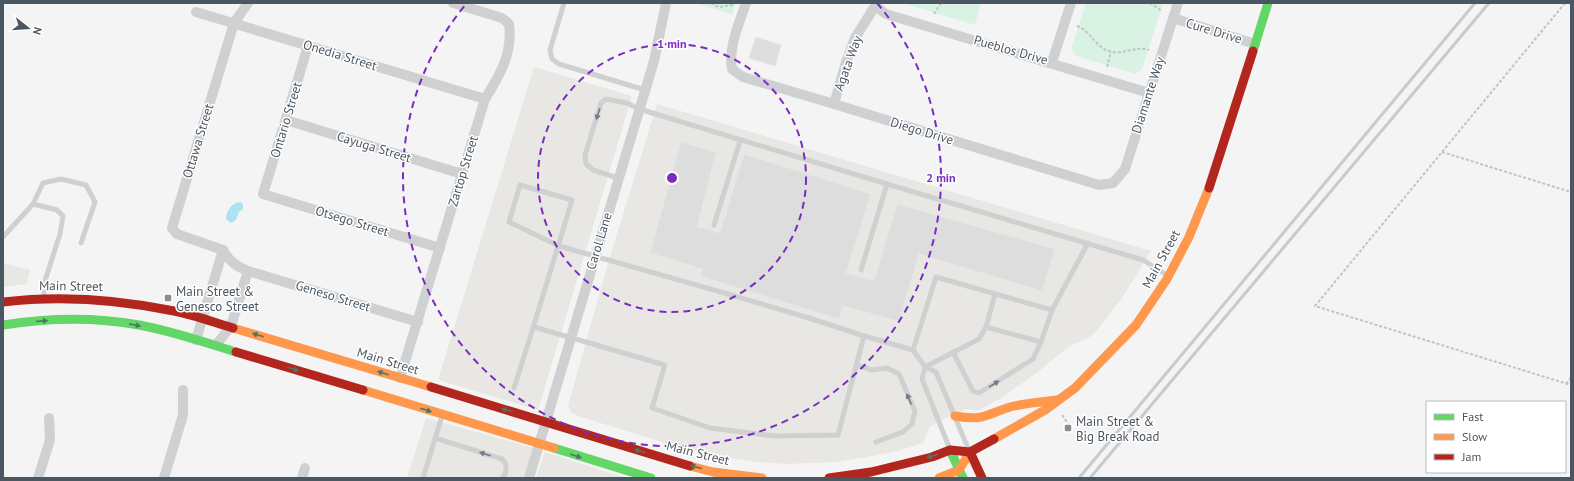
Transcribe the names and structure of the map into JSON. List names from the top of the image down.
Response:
{
  "streets": {
    "main road": ["Main Street"],
    "street": [
      "Cure Drive",
      "Pueblos Drive",
      "Onedia Street",
      "Agata Way",
      "Diamante Way",
      "Ontario Street",
      "Diego Drive",
      "Ottawa Street",
      "Cayuga Street",
      "Zartop Street",
      "Otsego Street",
      "Carol Lane",
      "Geneso Street"
    ]
  },
  "crossings": [
    ["Cure Drive", "Diamante Way"],
    ["Cure Drive", "Main Street"],
    ["Pueblos Drive", "Agata Way"],
    ["Pueblos Drive", "Diamante Way"],
    ["Onedia Street", "Ontario Street"],
    ["Onedia Street", "Ottawa Street"],
    ["Onedia Street", "Zartop Street"],
    ["Agata Way", "Diego Drive"],
    ["Diamante Way", "Diego Drive"],
    ["Ontario Street", "Cayuga Street"],
    ["Ontario Street", "Otsego Street"],
    ["Ottawa Street", "Geneso Street"],
    ["Cayuga Street", "Zartop Street"],
    ["Zartop Street", "Otsego Street"],
    ["Zartop Street", "Main Street"],
    ["Zartop Street", "Geneso Street"],
    ["Carol Lane", "Main Street"]
  ],
  "places": {
    "transit": ["Main Street & Genesco Street", "Main Street & Big Break Road"]
  },
  "legend": ["Fast", "Slow", "Jam"],
  "north": "right",
  "rings": ["1 min", "2 min"]
}
